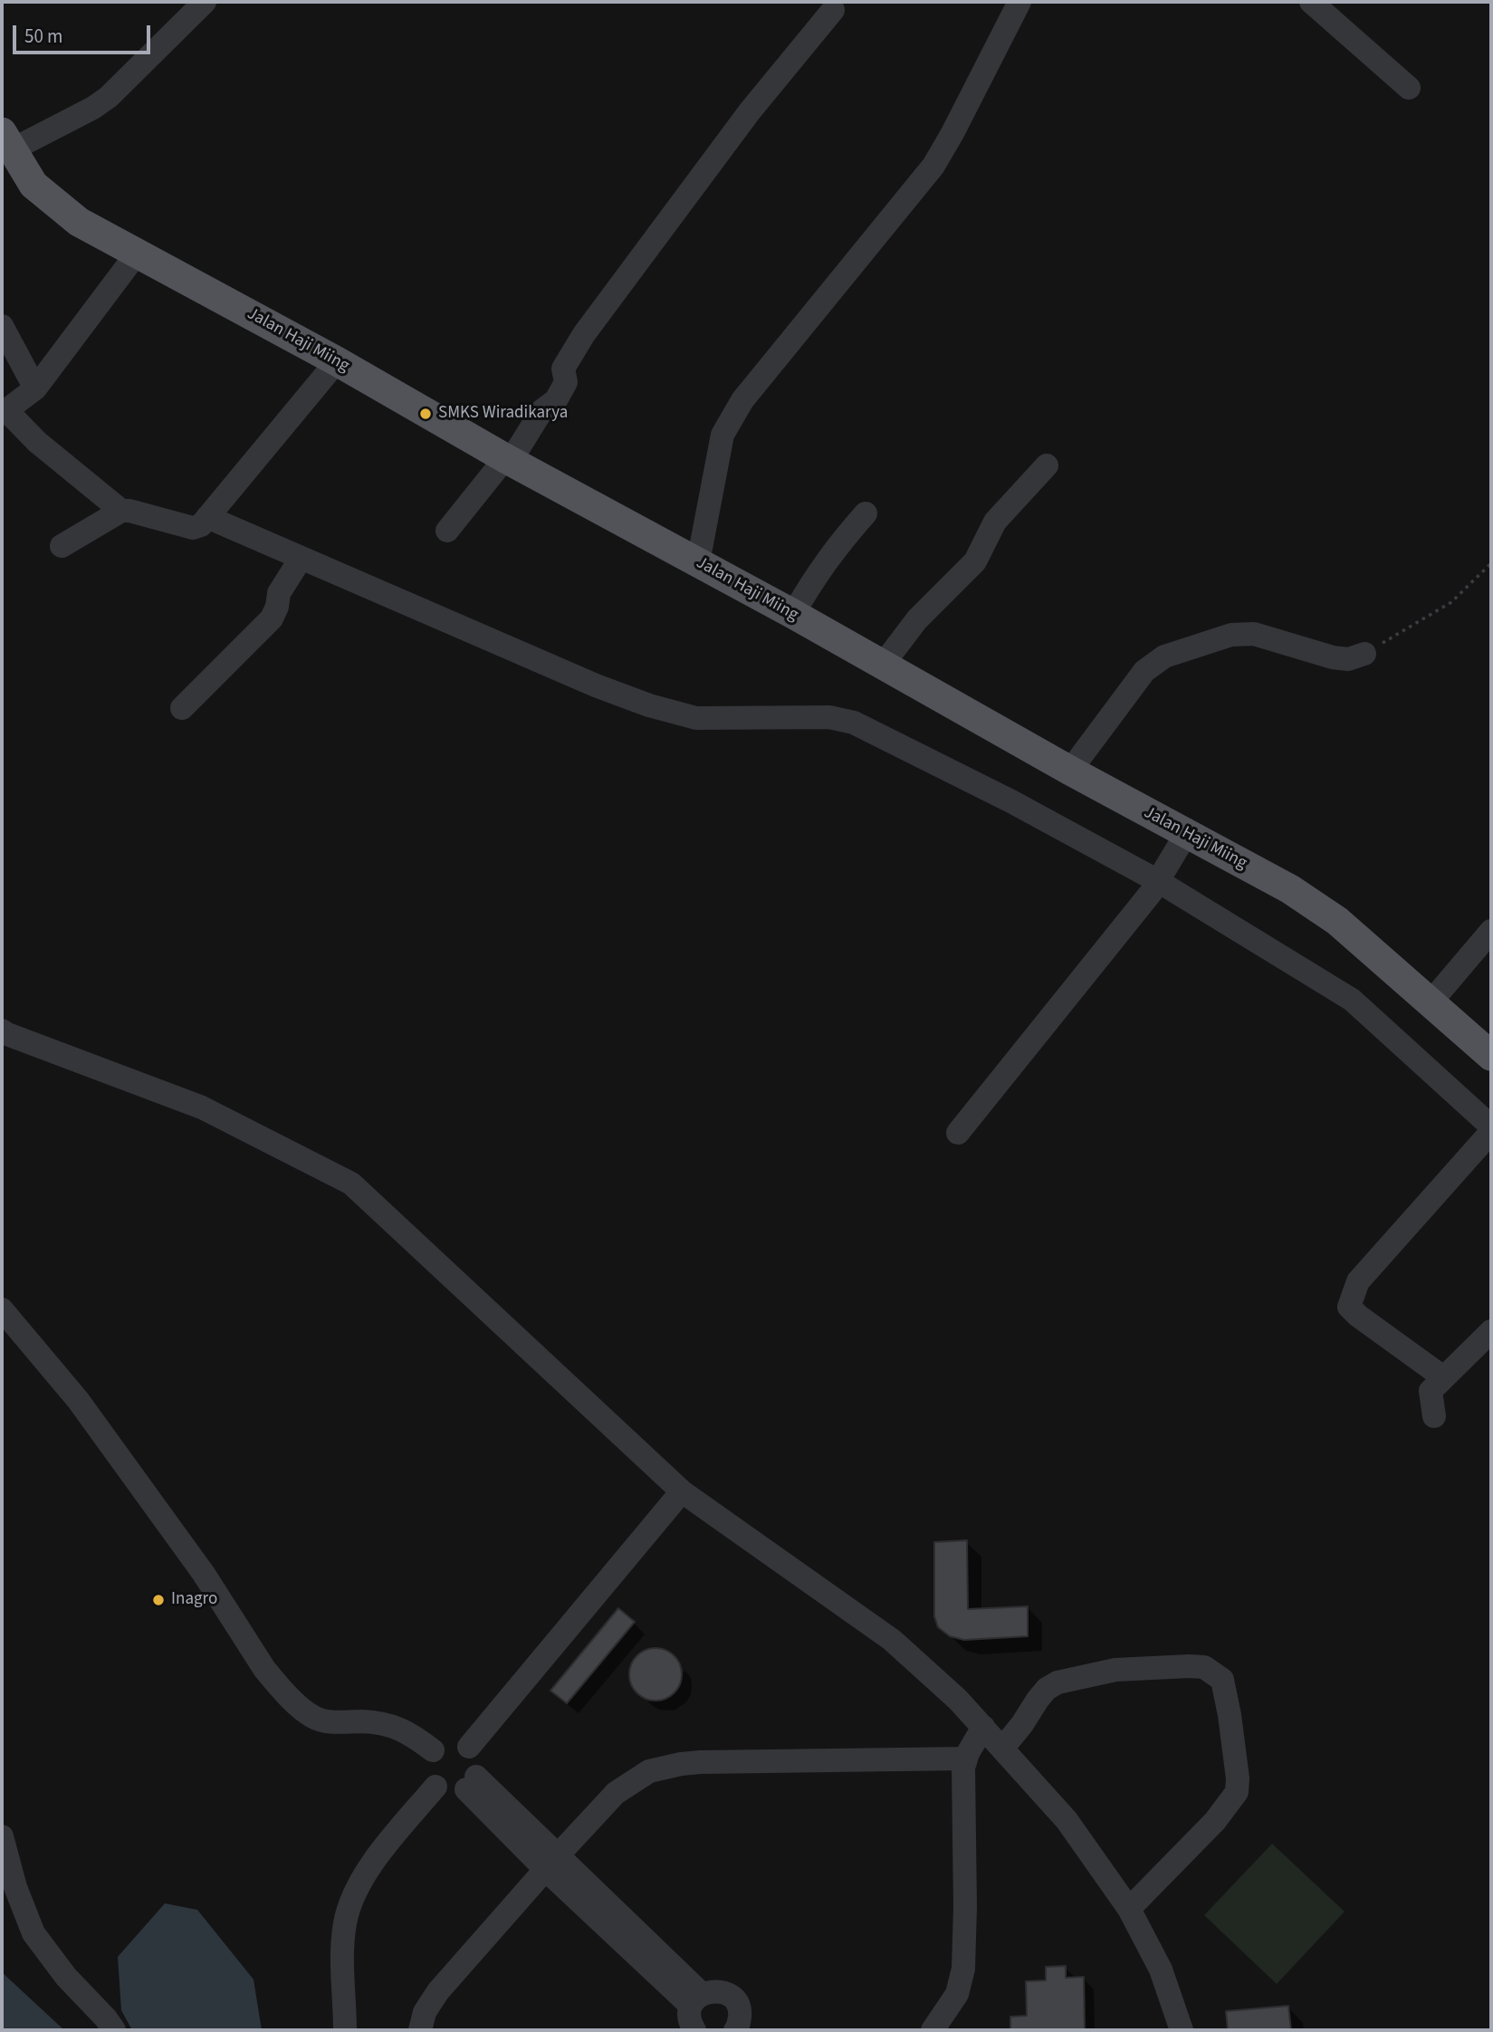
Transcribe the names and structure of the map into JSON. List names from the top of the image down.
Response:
{
  "streets": {
    "main road": ["Jalan Haji Miing"]
  },
  "places": ["SMKS Wiradikarya", "Inagro"],
  "scale_bar": "50 m"
}
